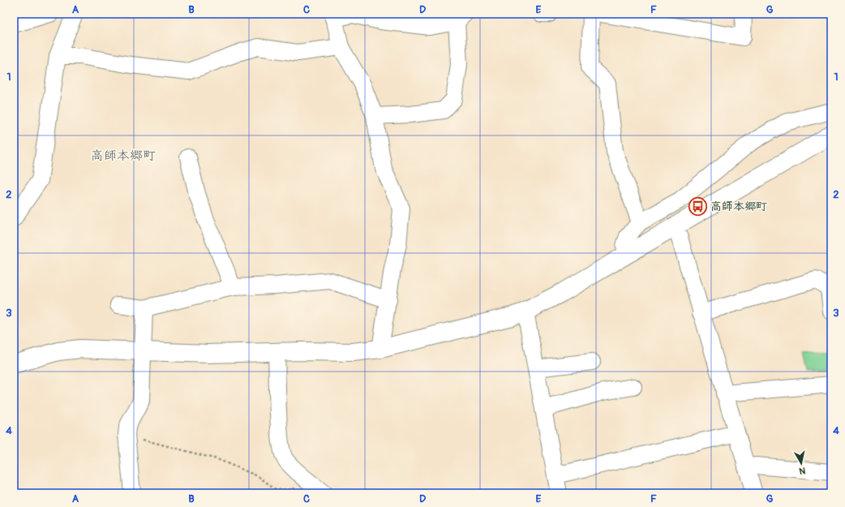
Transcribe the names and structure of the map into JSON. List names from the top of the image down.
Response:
{
  "districts": ["高師本郷町"],
  "places": {
    "bus stop": ["高師本郷町"]
  },
  "north": "bottom",
  "grid": {
    "columns": [
      "A",
      "B",
      "C",
      "D",
      "E",
      "F",
      "G"
    ],
    "rows": [
      "1",
      "2",
      "3",
      "4"
    ]
  }
}
